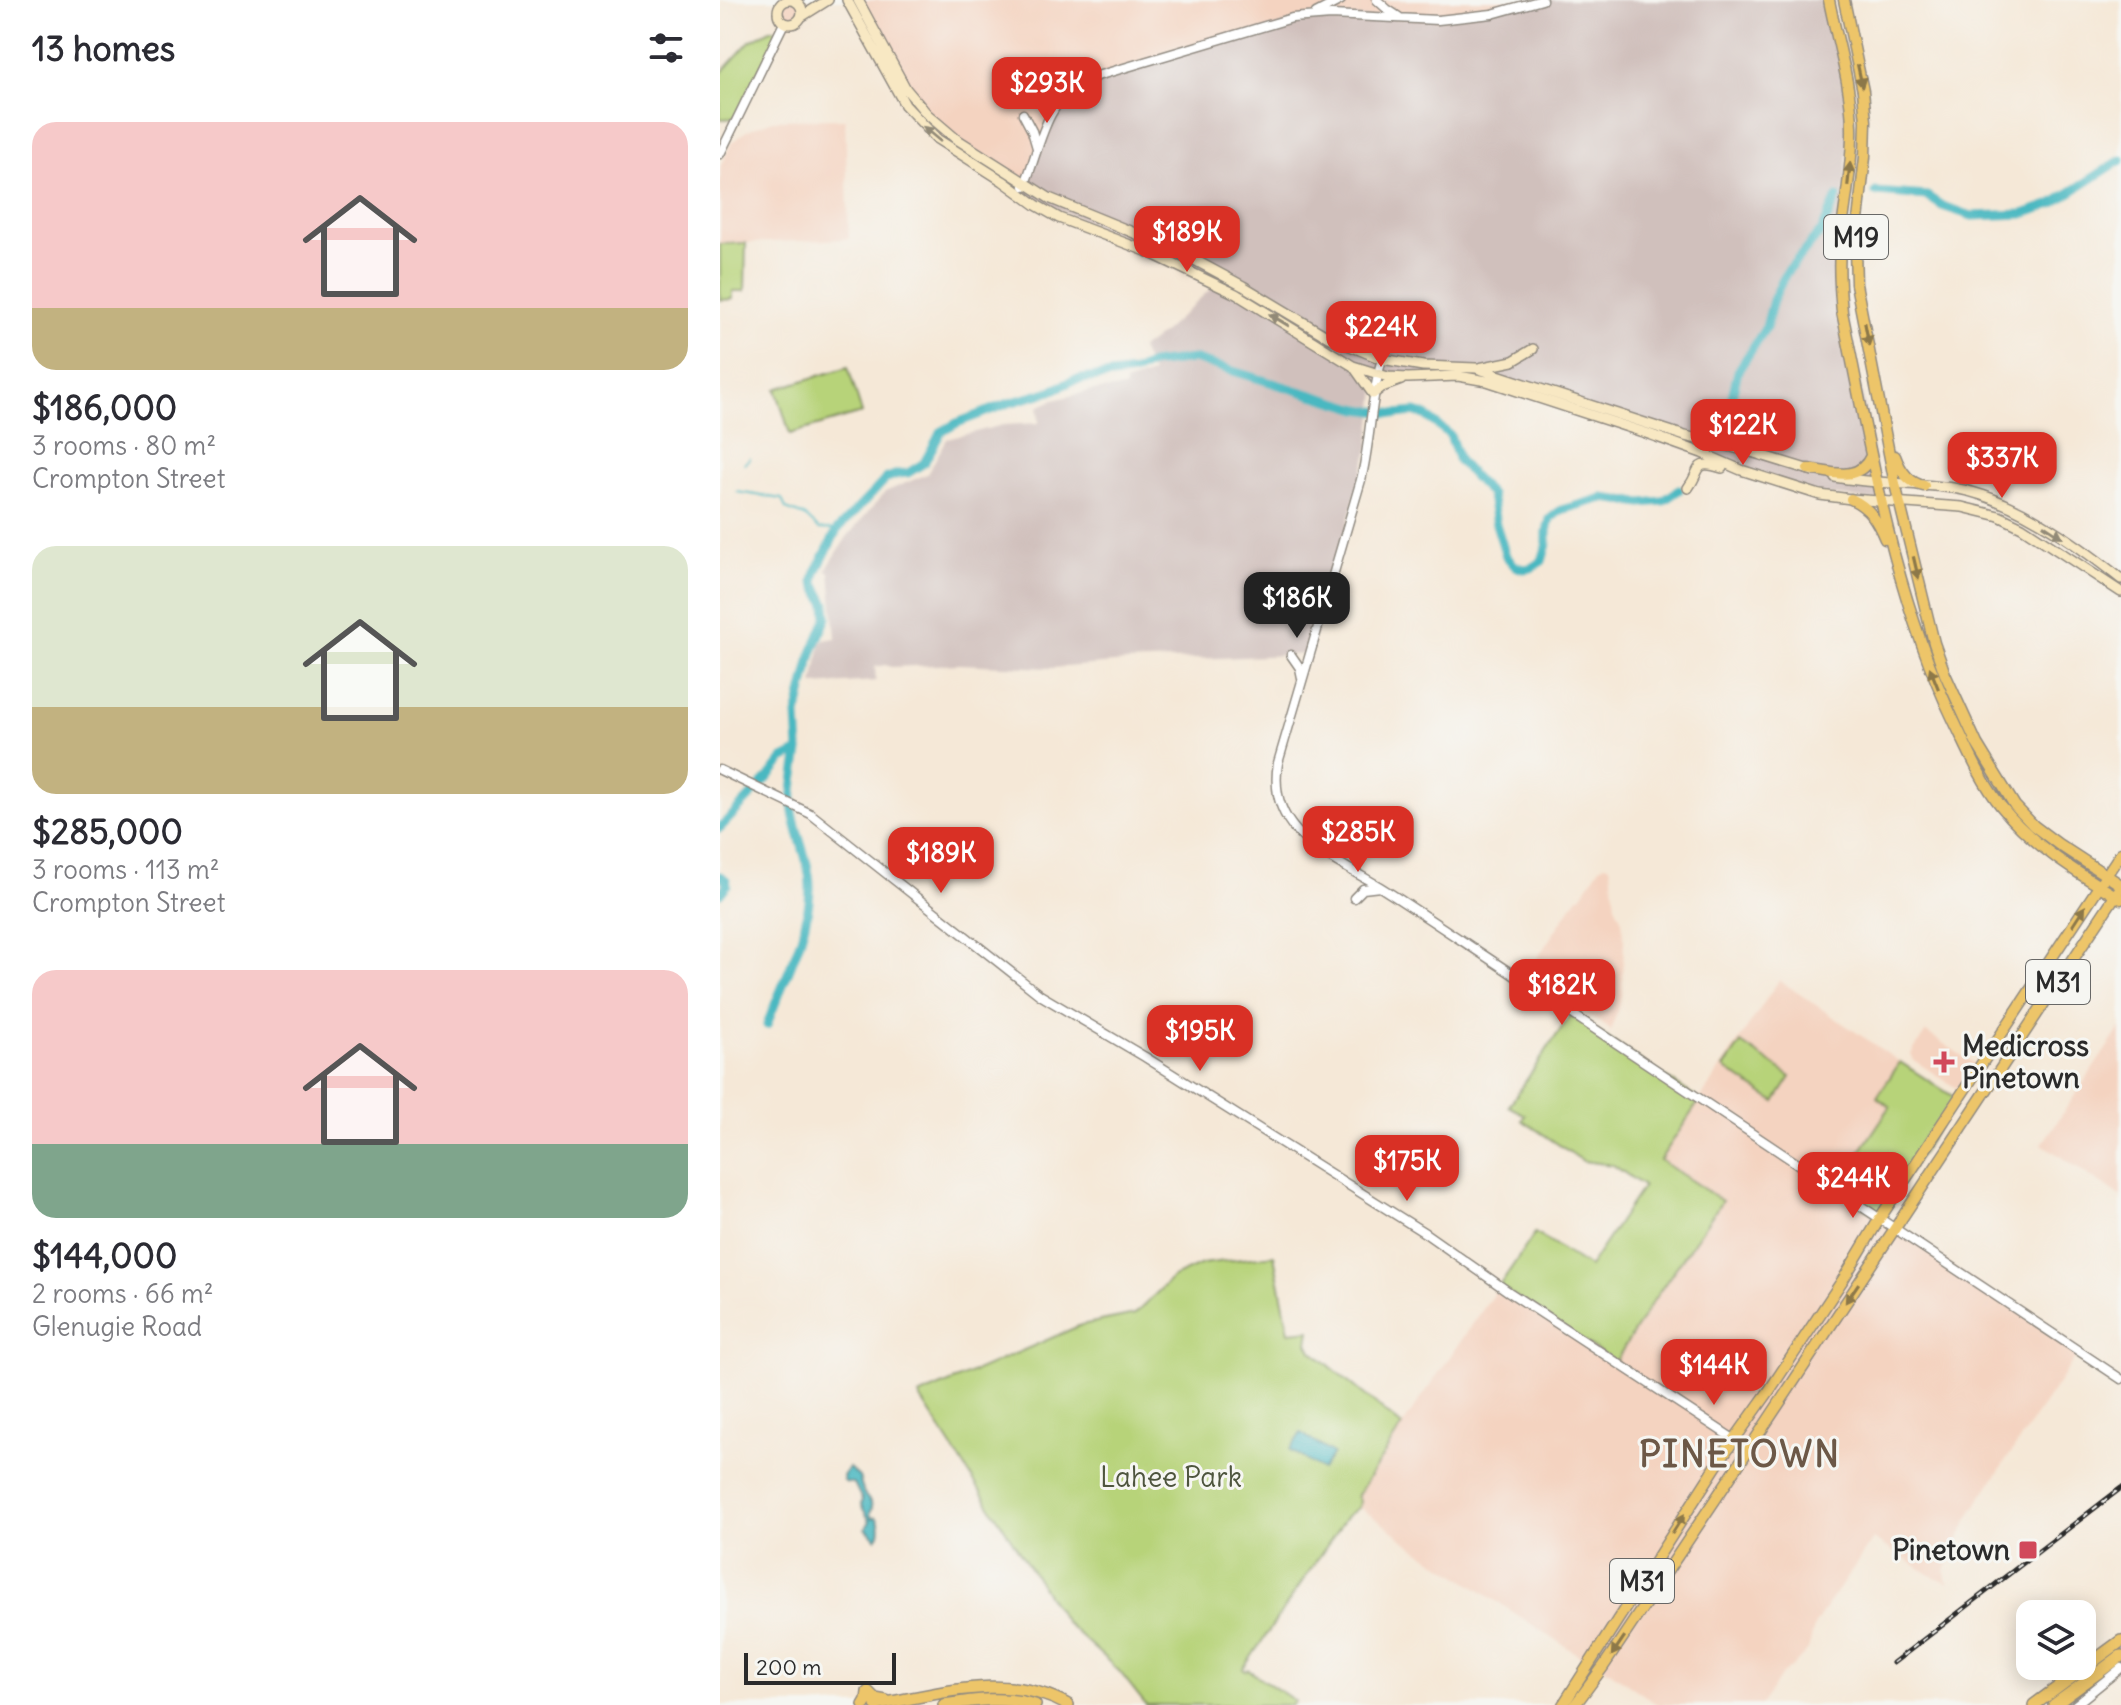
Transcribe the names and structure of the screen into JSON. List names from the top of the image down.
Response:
{
  "streets": {
    "main road": ["M19", "M31"]
  },
  "crossings": [
    ["M19", "M31"]
  ],
  "districts": ["PINETOWN"],
  "parks": ["Lahee Park"],
  "places": {
    "health": ["Medicross Pinetown"],
    "transit": ["Pinetown"]
  },
  "scale_bar": "200 m",
  "page": {
    "heading": "13 homes",
    "price": [
      "$293K",
      "$189K",
      "$224K",
      "$122K",
      "$337K",
      "$186K",
      "$285K",
      "$189K",
      "$182K",
      "$195K",
      "$175K",
      "$244K",
      "$144K"
    ],
    "list": [
      {
        "name": "$186,000",
        "note": "3 rooms · 80 m² · Crompton Street"
      },
      {
        "name": "$285,000",
        "note": "3 rooms · 113 m² · Crompton Street"
      },
      {
        "name": "$144,000",
        "note": "2 rooms · 66 m² · Glenugie Road"
      }
    ],
    "scale": "200 m"
  }
}
